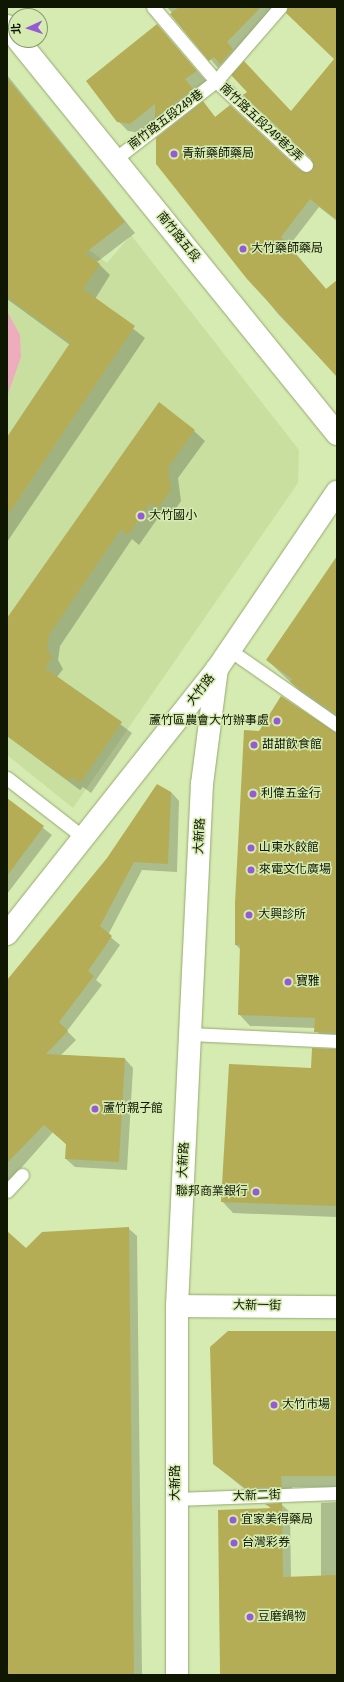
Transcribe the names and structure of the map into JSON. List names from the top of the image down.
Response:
{
  "streets": {
    "main road": [
      "南竹路五段",
      "大竹路",
      "大新路",
      "大新一街"
    ],
    "lane": ["南竹路五段249巷", "南竹路五段249巷2弄", "大新二街"]
  },
  "crossings": [
    ["南竹路五段249巷", "南竹路五段249巷2弄"],
    ["南竹路五段249巷", "南竹路五段"],
    ["大竹路", "大新路"],
    ["大新路", "大新一街"],
    ["大新路", "大新二街"]
  ],
  "places": [
    "青新藥師藥局",
    "大竹藥師藥局",
    "大竹國小",
    "蘆竹區農會大竹辦事處",
    "甜甜飲食館",
    "利偉五金行",
    "山東水餃館",
    "來電文化廣場",
    "大興診所",
    "寶雅",
    "蘆竹親子館",
    "聯邦商業銀行",
    "大竹市場",
    "宜家美得藥局",
    "台灣彩券",
    "豆磨鍋物"
  ],
  "north": "left"
}
